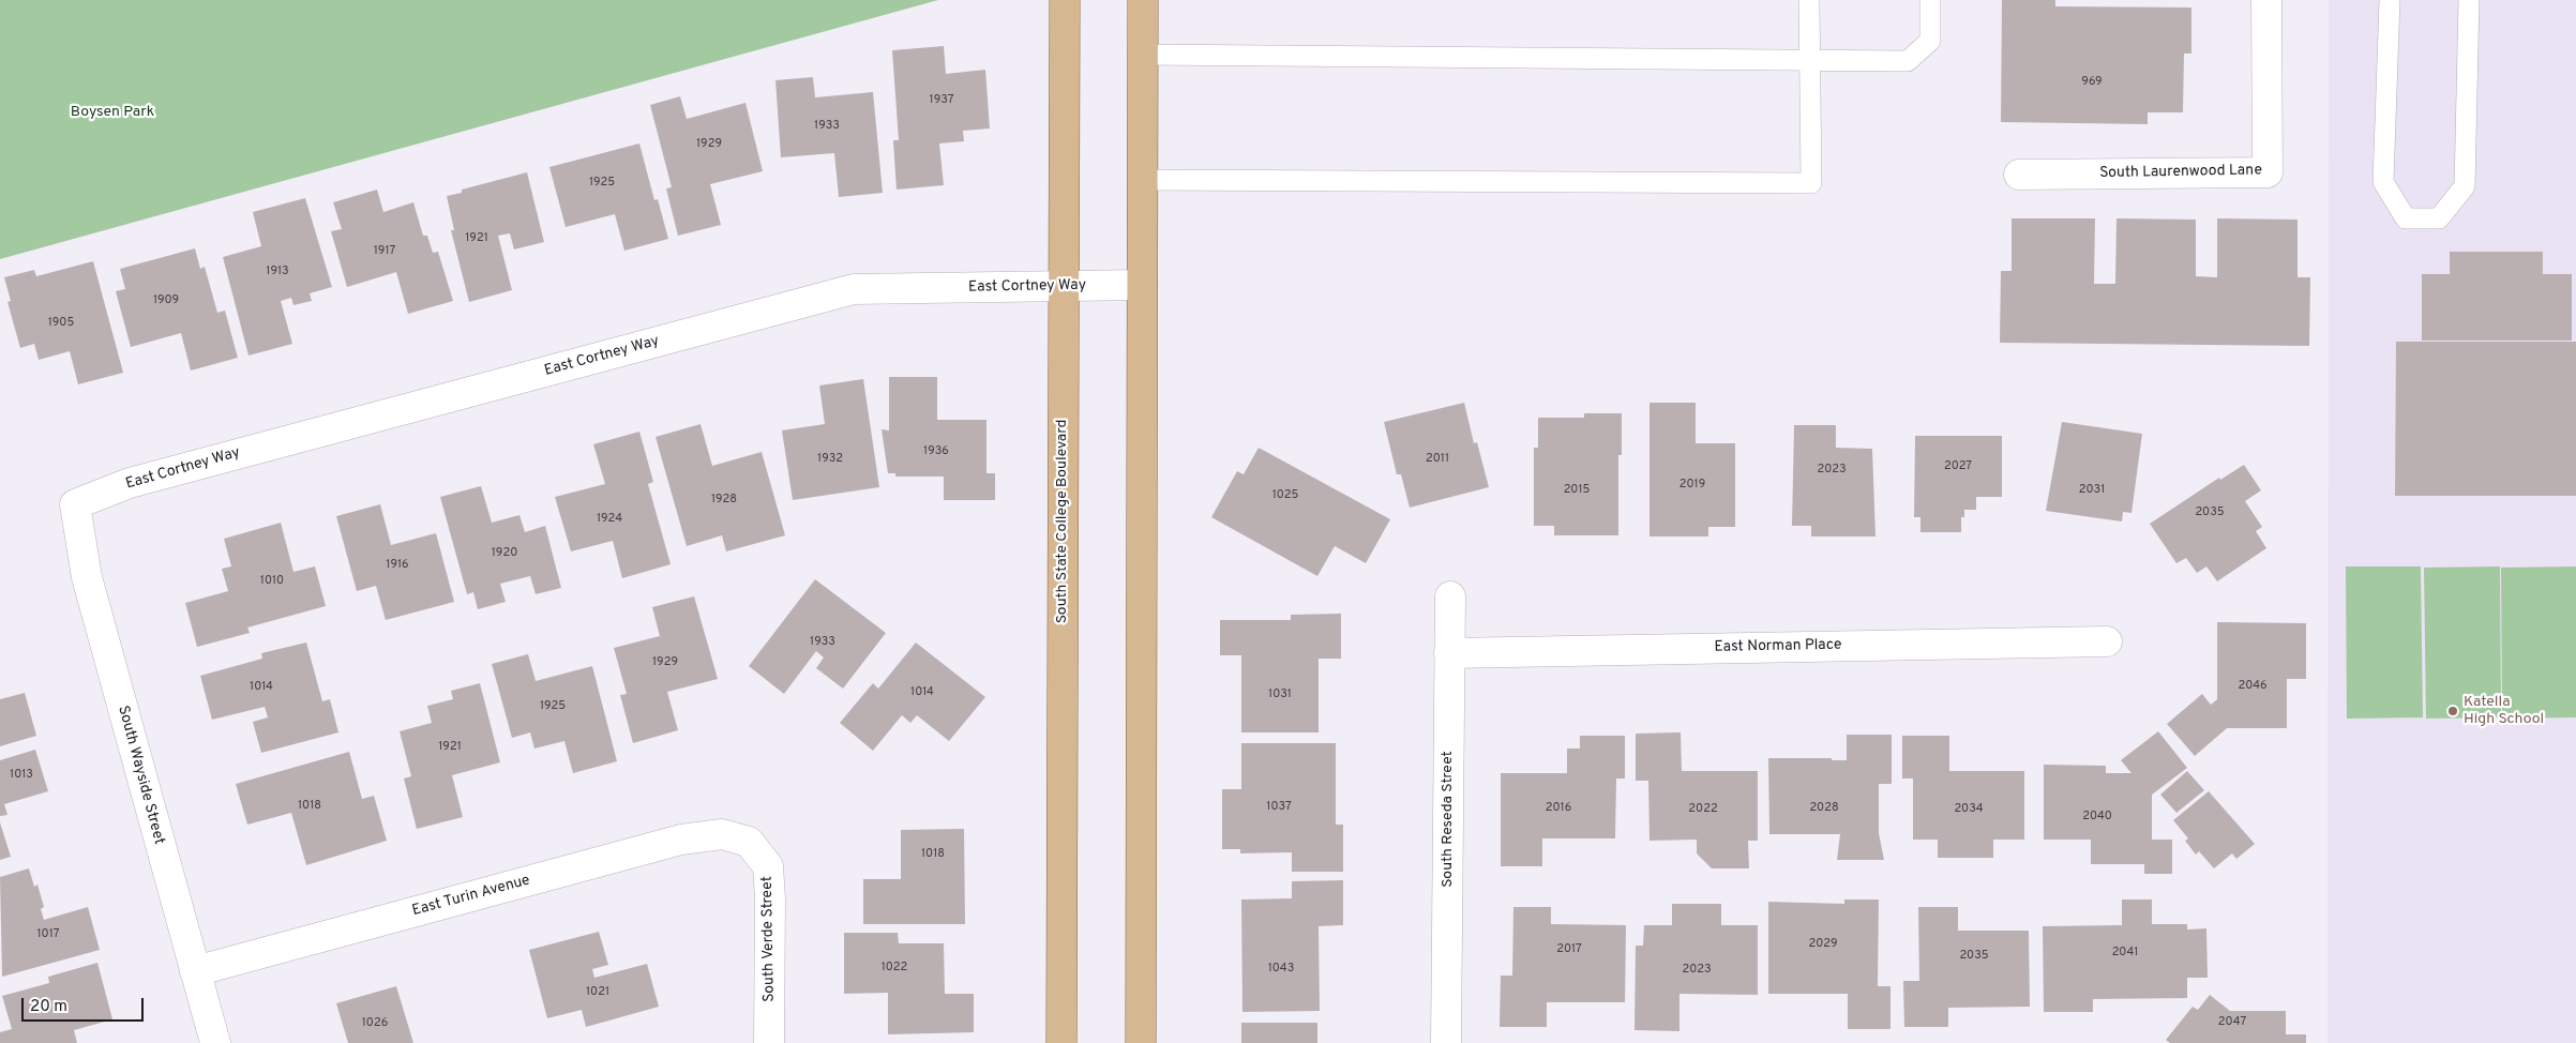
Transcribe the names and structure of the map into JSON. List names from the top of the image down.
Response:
{
  "streets": {
    "main road": ["South State College Boulevard"],
    "street": [
      "South Laurenwood Lane",
      "East Cortney Way",
      "East Norman Place",
      "South Wayside Street",
      "South Reseda Street",
      "East Turin Avenue",
      "South Verde Street"
    ]
  },
  "crossings": [
    ["East Cortney Way", "South State College Boulevard"],
    ["East Cortney Way", "South Wayside Street"],
    ["East Norman Place", "South Reseda Street"],
    ["South Wayside Street", "East Turin Avenue"],
    ["East Turin Avenue", "South Verde Street"]
  ],
  "parks": ["Boysen Park"],
  "places": ["Katella High School"],
  "house_numbers": [
    "969",
    "1937",
    "1933",
    "1929",
    "1925",
    "1921",
    "1917",
    "1913",
    "1909",
    "1905",
    "1936",
    "1932",
    "2011",
    "2027",
    "2023",
    "2019",
    "2015",
    "2031",
    "1025",
    "1928",
    "2035",
    "1924",
    "1920",
    "1916",
    "1010",
    "1933",
    "1929",
    "2046",
    "1014",
    "1014",
    "1031",
    "1925",
    "1921",
    "1013",
    "1018",
    "1037",
    "2016",
    "2028",
    "2022",
    "2034",
    "2040",
    "1018",
    "1017",
    "2029",
    "2017",
    "2041",
    "2035",
    "1022",
    "1043",
    "2023",
    "1021",
    "2047",
    "1026"
  ],
  "scale_bar": "20 m"
}
